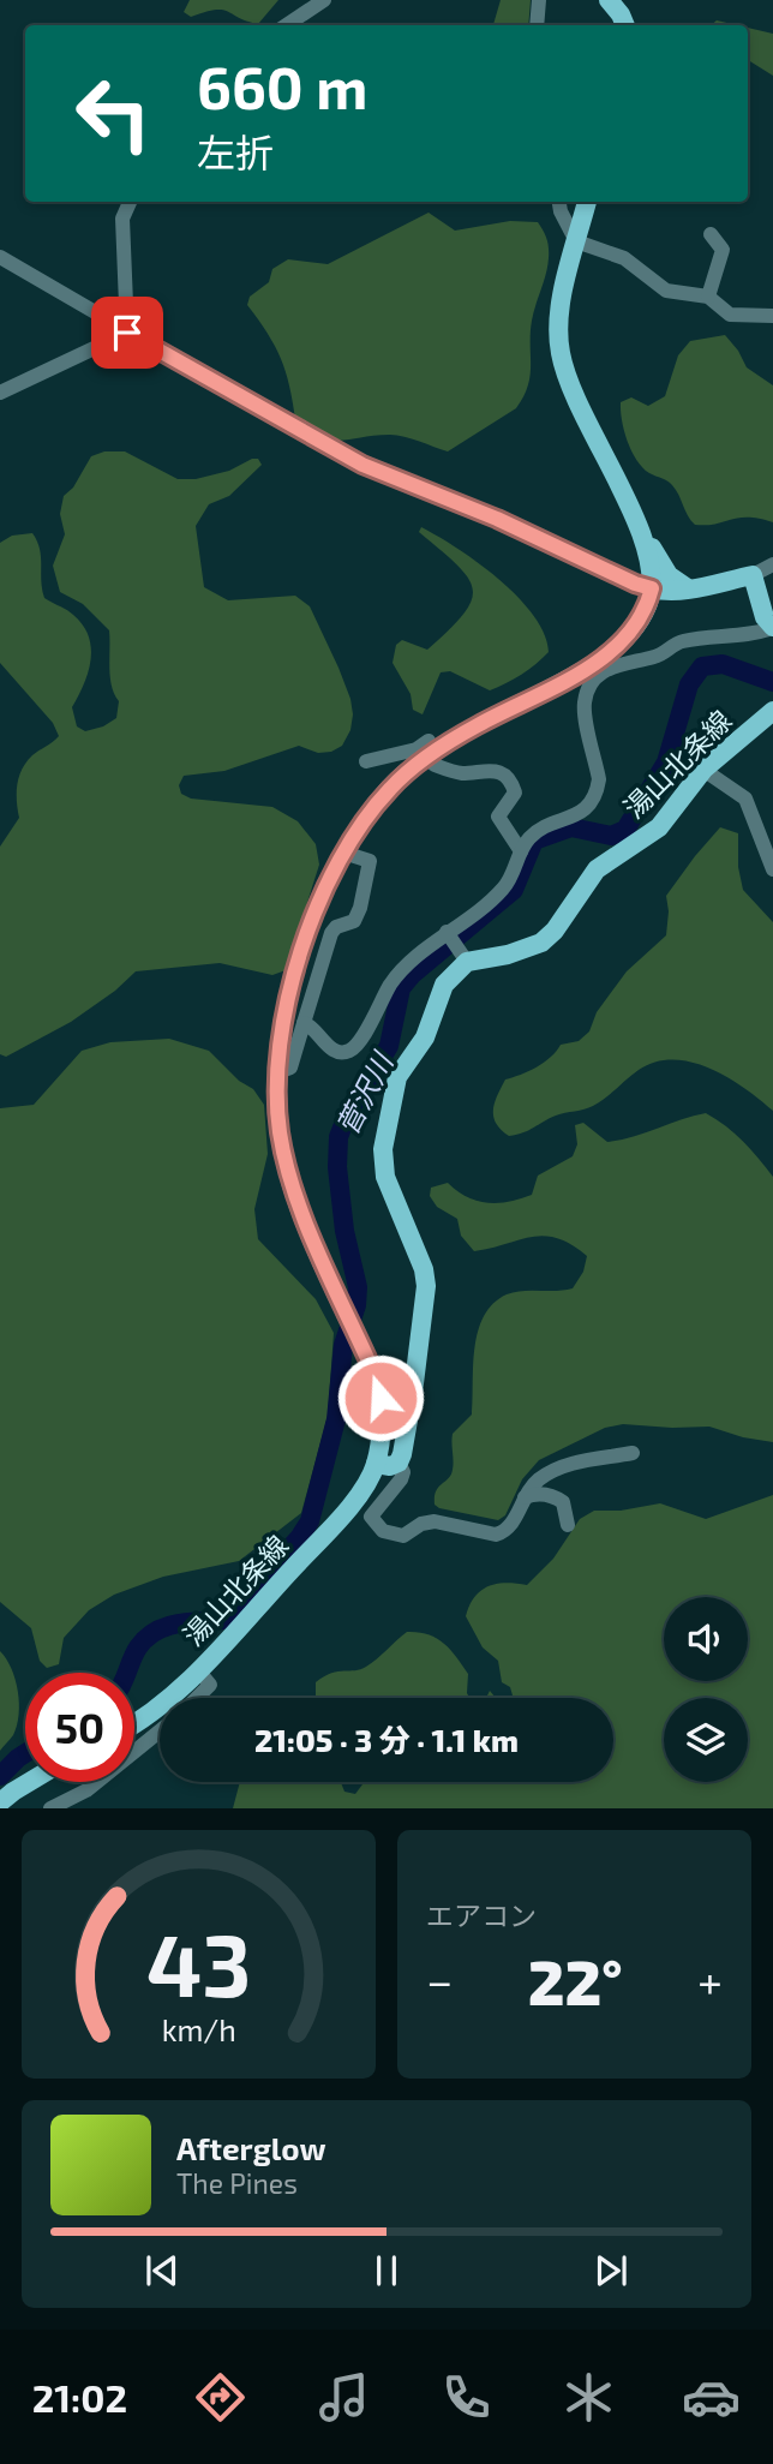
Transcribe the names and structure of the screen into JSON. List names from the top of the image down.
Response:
{
  "streets": {
    "main road": ["湯山北条線"]
  },
  "water": ["菅沢川"],
  "page": {
    "turn": ["660 m", "左折"],
    "limit": "50",
    "trip": "21:05 · 3 分 · 1.1 km",
    "tile": "エアコン",
    "heat": ["−", "22°", "+"],
    "song": ["Afterglow", "The Pines"],
    "tabs": "21:02",
    "gauge": ["43", "km/h"]
  }
}
